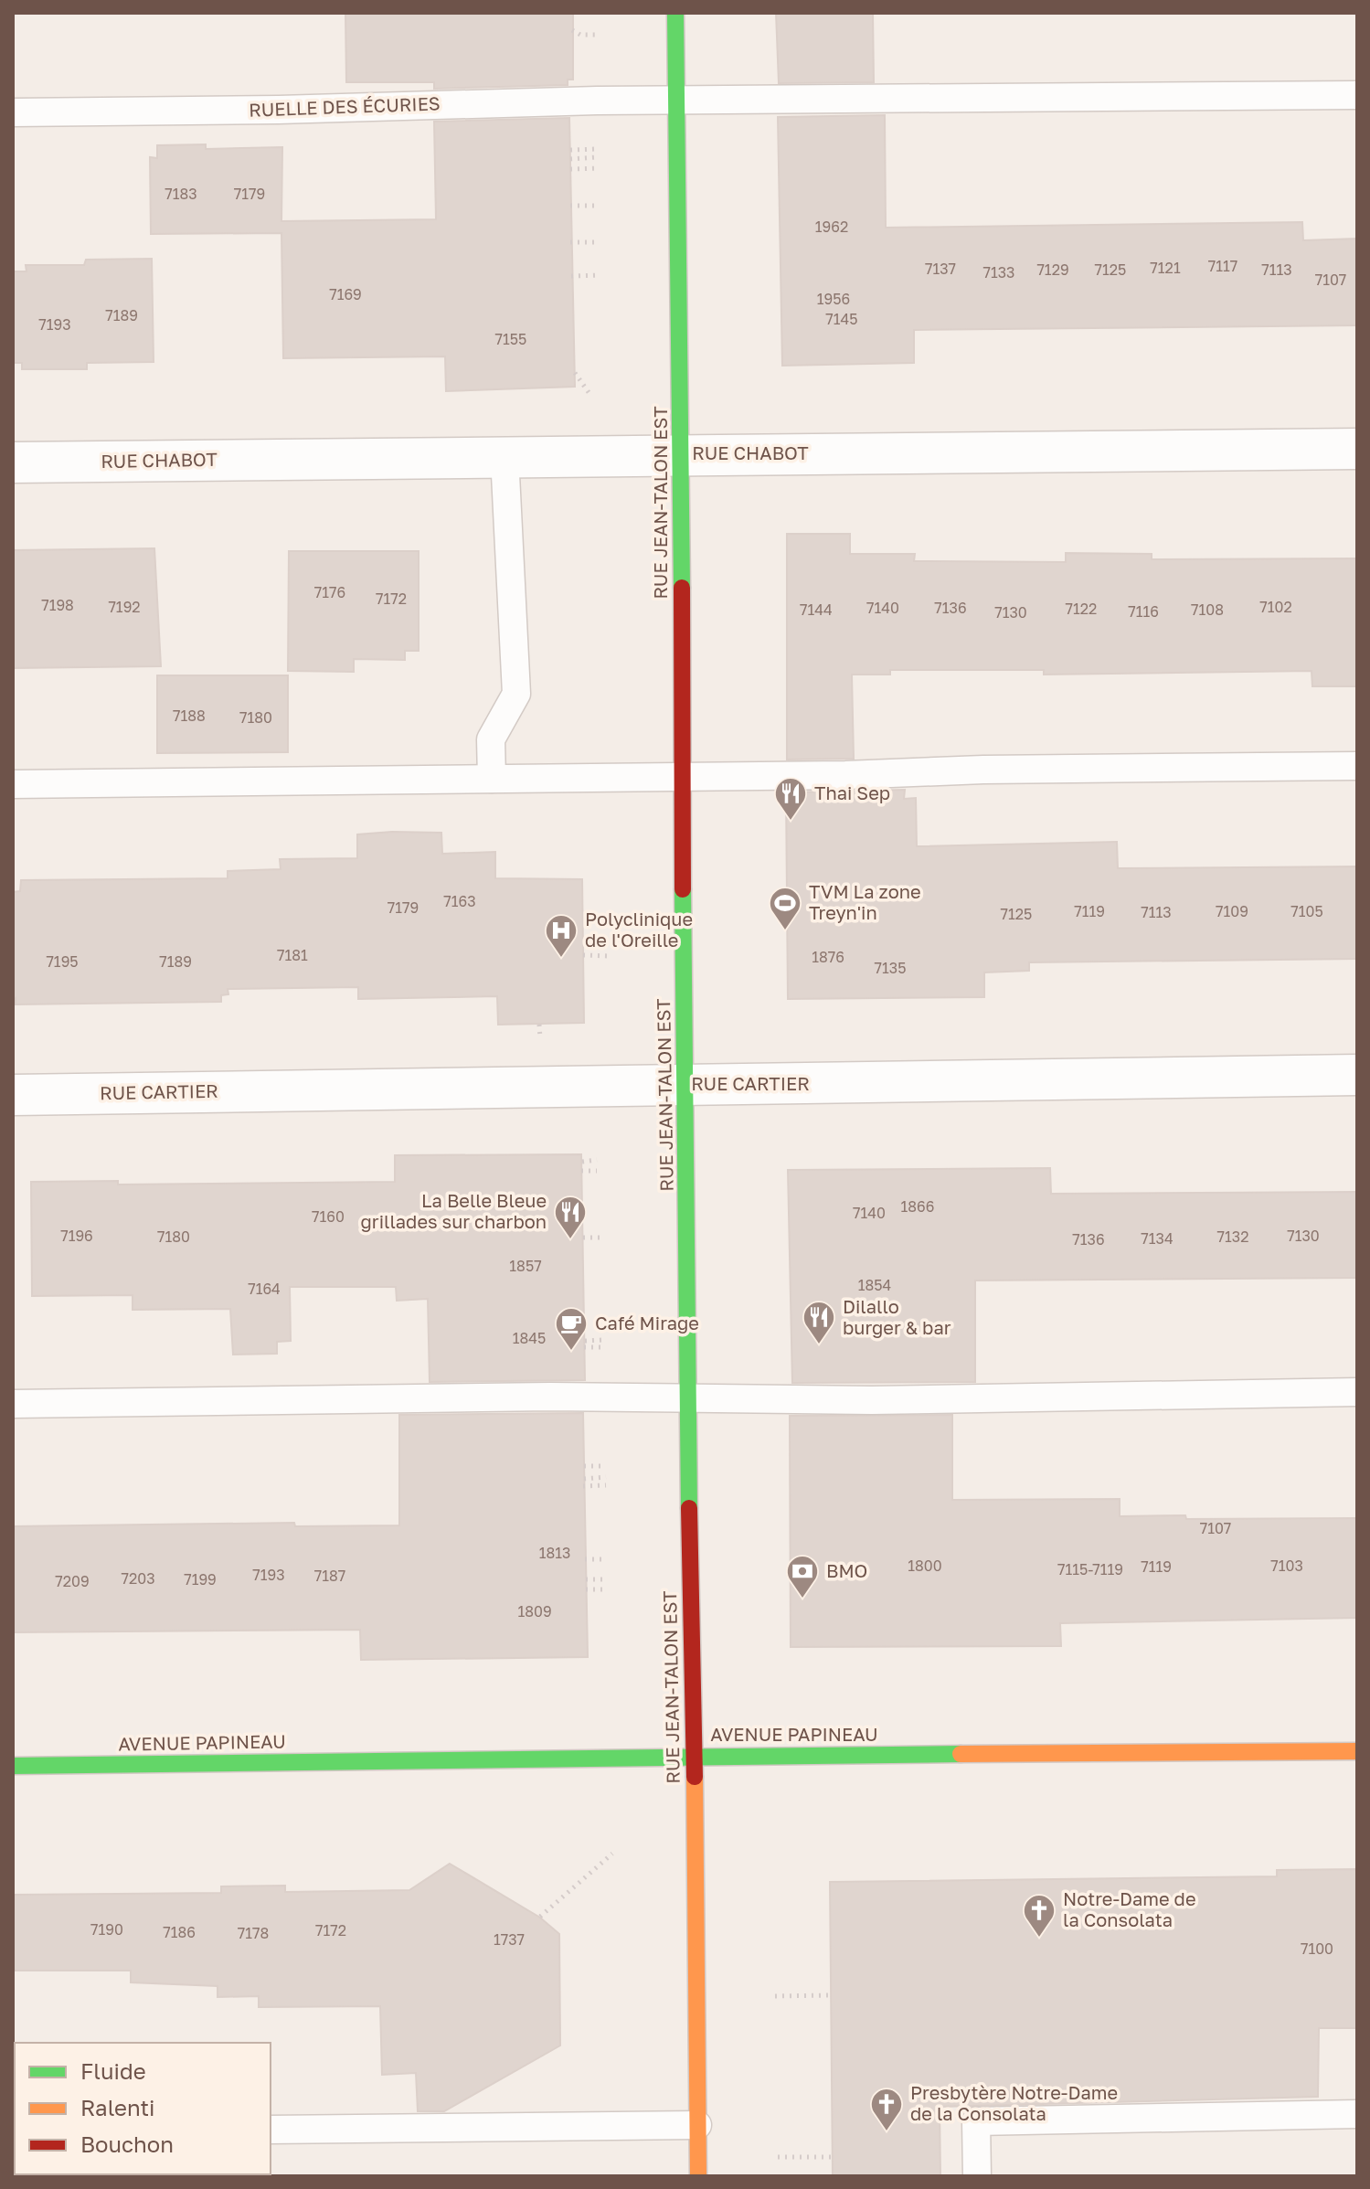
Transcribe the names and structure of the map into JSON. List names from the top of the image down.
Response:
{
  "streets": {
    "main road": ["RUE JEAN-TALON EST", "AVENUE PAPINEAU"],
    "street": ["RUE CHABOT", "RUE CARTIER"],
    "lane": ["RUELLE DES ÉCURIES"]
  },
  "crossings": [
    ["RUELLE DES ÉCURIES", "RUE JEAN-TALON EST"],
    ["RUE CHABOT", "RUE JEAN-TALON EST"],
    ["RUE JEAN-TALON EST", "RUE CARTIER"],
    ["RUE JEAN-TALON EST", "AVENUE PAPINEAU"]
  ],
  "places": {
    "restaurant": ["Thai Sep", "La Belle Bleue grillades sur charbon", "Dilallo burger & bar"],
    "sports": ["TVM La zone Treyn'in"],
    "hospital": ["Polyclinique de l'Oreille"],
    "cafe": ["Café Mirage"],
    "bank": ["BMO"],
    "church": ["Notre-Dame de la Consolata", "Presbytère Notre-Dame de la Consolata"]
  },
  "house_numbers": [
    "7183",
    "7179",
    "1962",
    "7117",
    "7121",
    "7137",
    "7129",
    "7125",
    "7113",
    "7133",
    "7107",
    "7169",
    "1956",
    "7189",
    "7145",
    "7193",
    "7155",
    "7176",
    "7172",
    "7198",
    "7192",
    "7102",
    "7140",
    "7136",
    "7122",
    "7144",
    "7108",
    "7116",
    "7130",
    "7188",
    "7180",
    "7163",
    "7179",
    "7119",
    "7109",
    "7105",
    "7113",
    "7125",
    "7181",
    "1876",
    "7195",
    "7189",
    "7135",
    "1866",
    "7140",
    "7160",
    "7196",
    "7130",
    "7180",
    "7132",
    "7134",
    "7136",
    "1857",
    "1854",
    "7164",
    "1845",
    "7107",
    "1813",
    "1800",
    "7103",
    "7119",
    "7115-7119",
    "7193",
    "7187",
    "7203",
    "7199",
    "7209",
    "1809",
    "7190",
    "7172",
    "7186",
    "7178",
    "1737",
    "7100"
  ],
  "legend": ["Fluide", "Ralenti", "Bouchon"]
}
